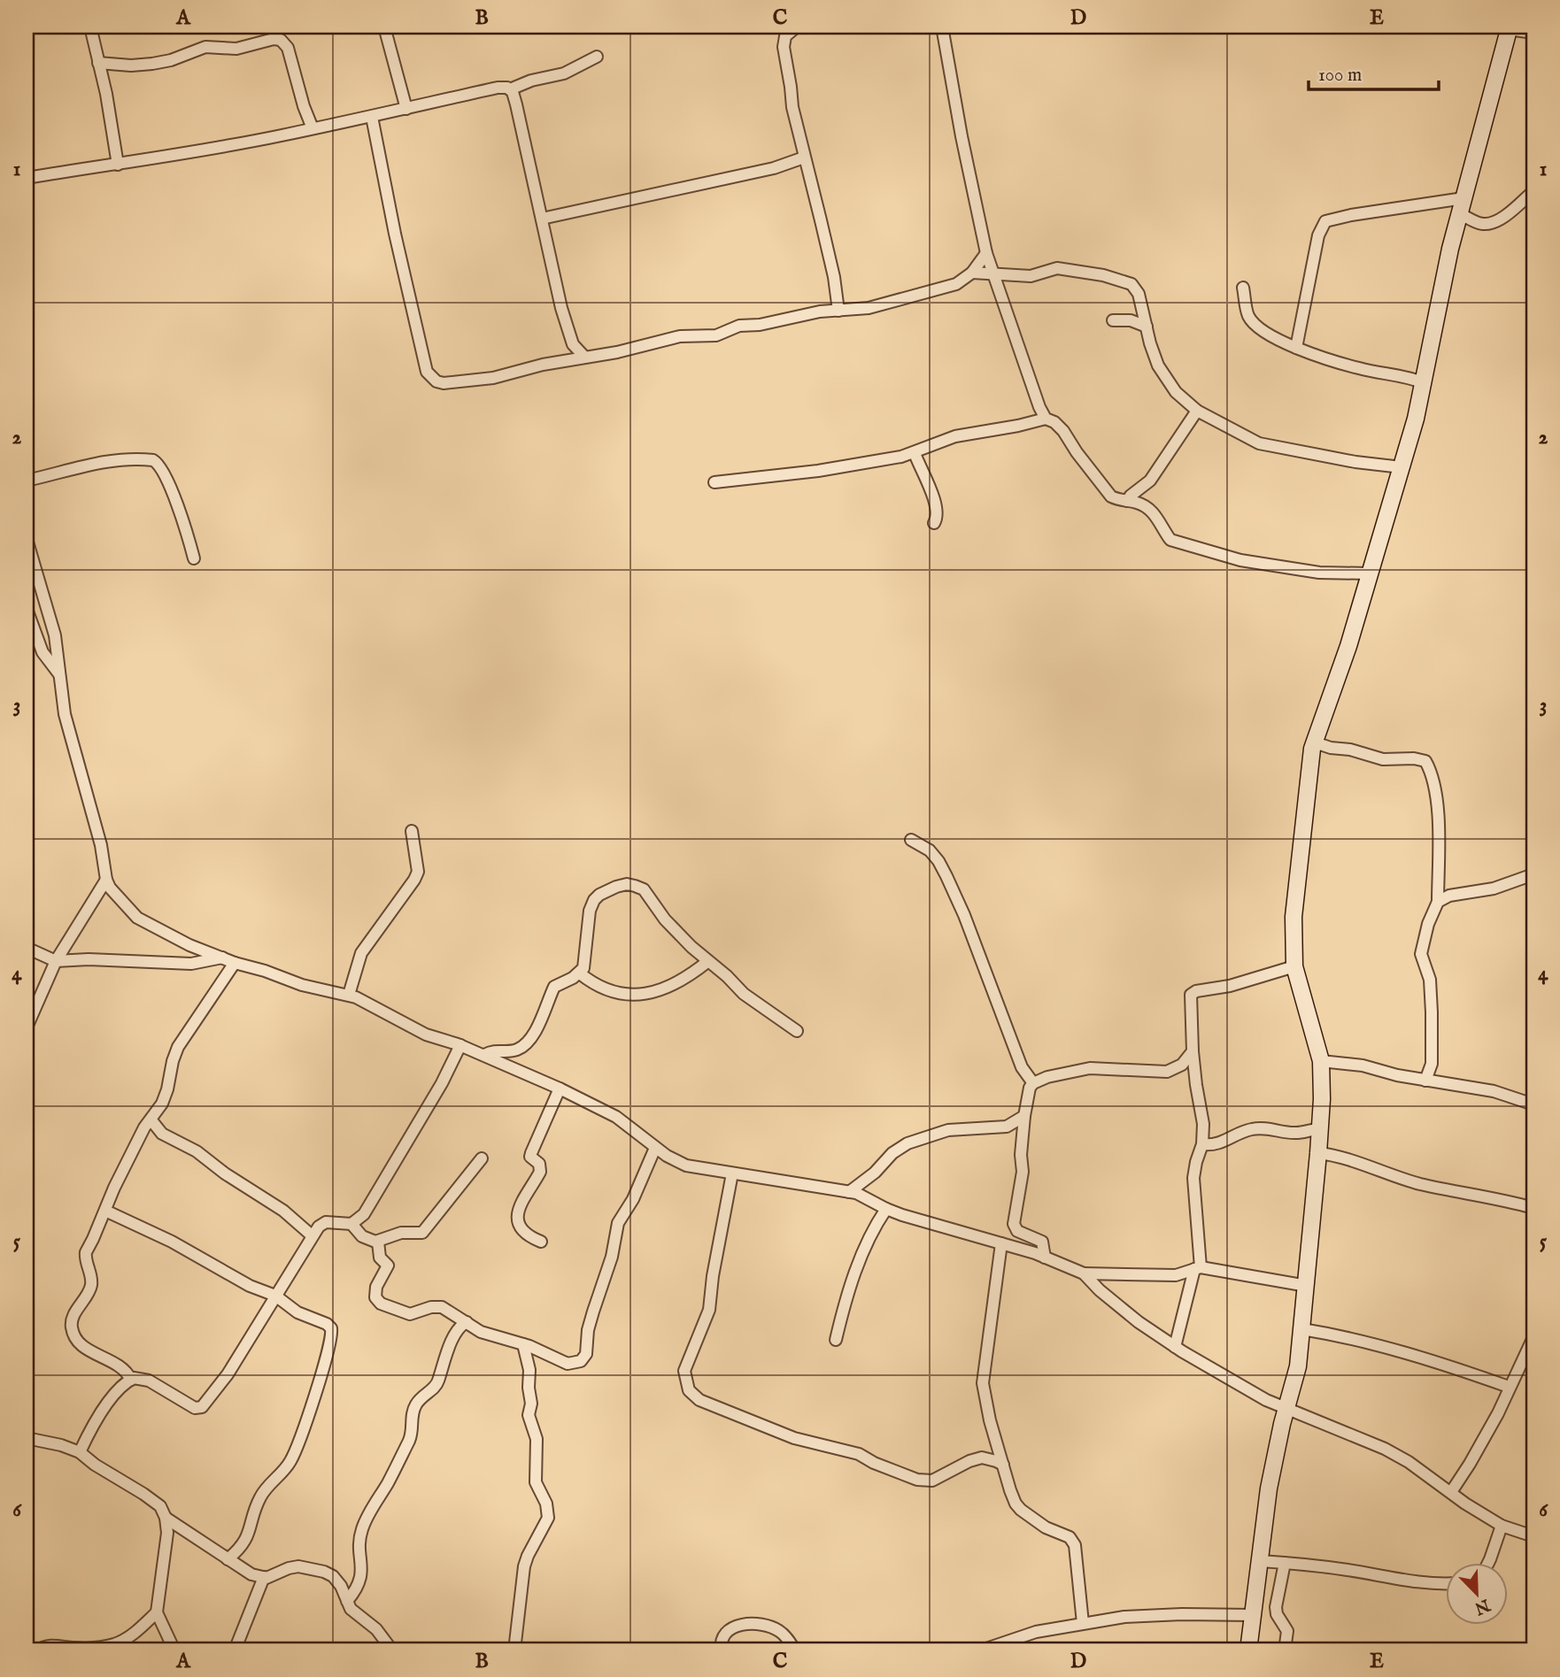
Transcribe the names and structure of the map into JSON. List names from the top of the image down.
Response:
{
  "scale_bar": "100 m",
  "north": "bottom right",
  "grid": {
    "columns": [
      "A",
      "B",
      "C",
      "D",
      "E"
    ],
    "rows": [
      "1",
      "2",
      "3",
      "4",
      "5",
      "6"
    ]
  }
}
